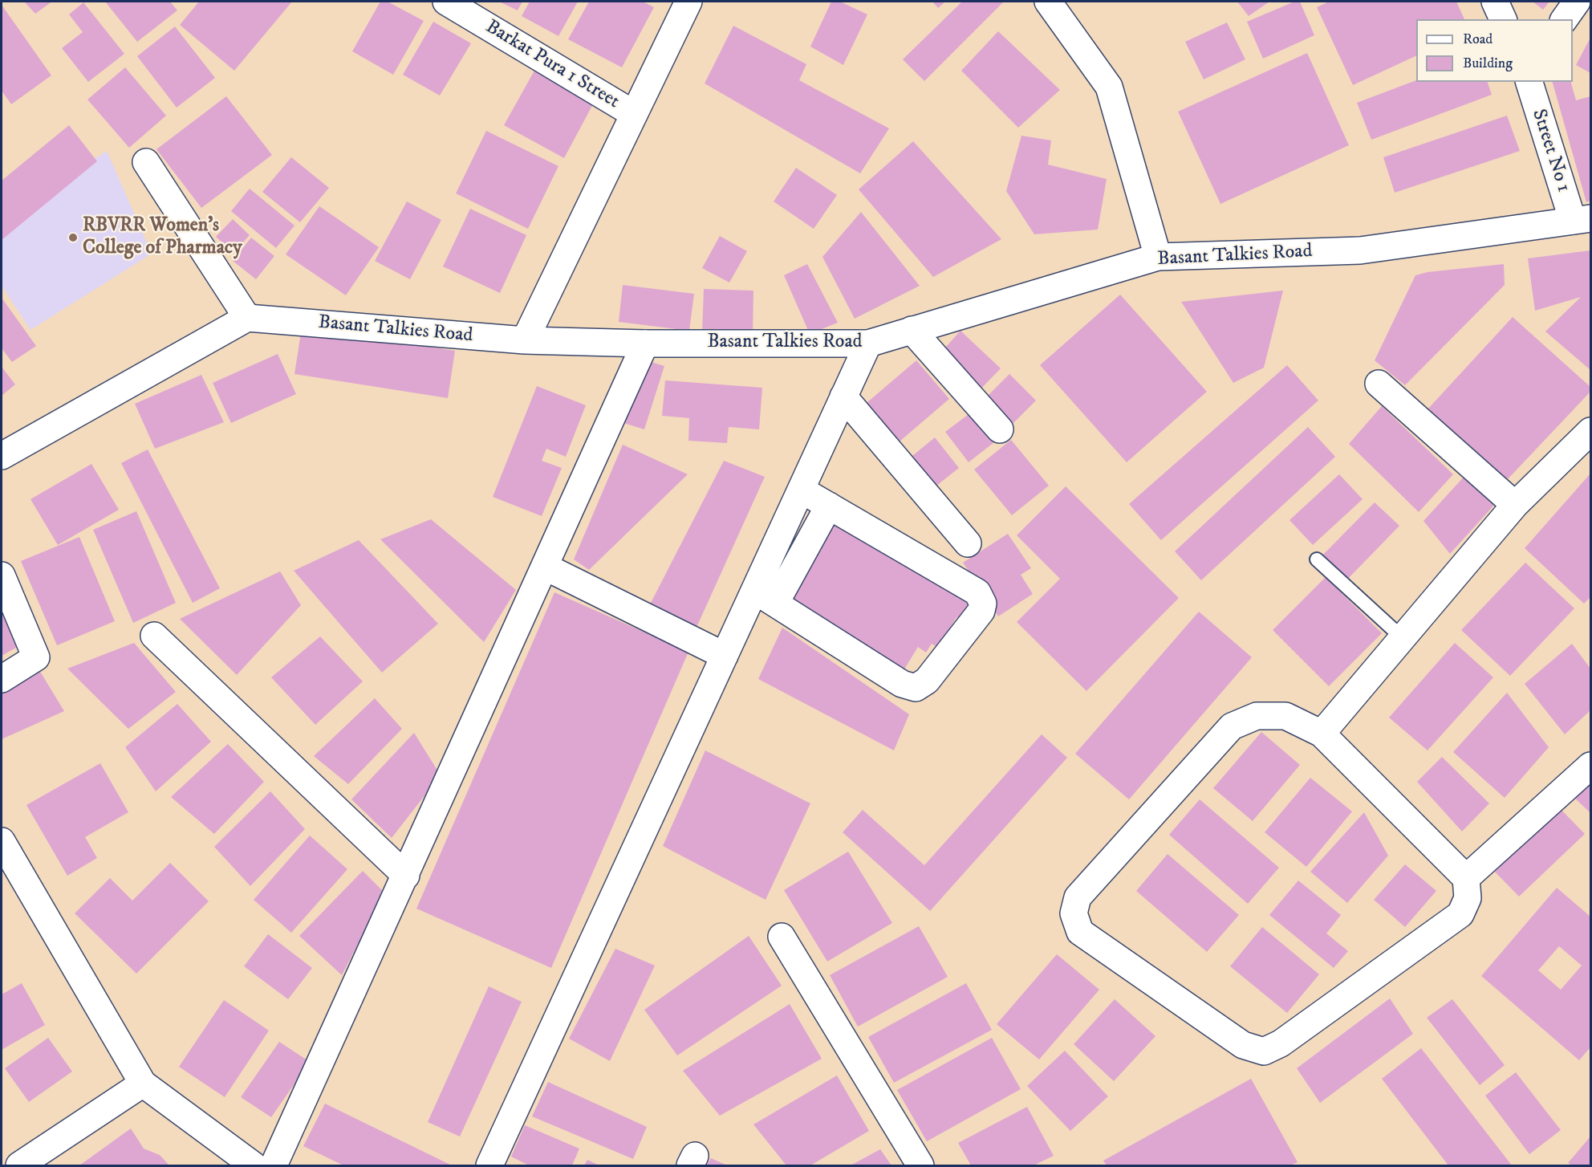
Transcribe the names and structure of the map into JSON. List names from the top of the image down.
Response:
{
  "streets": {
    "street": ["Barkat Pura 1 Street", "Street No 1", "Basant Talkies Road"]
  },
  "crossings": [
    ["Street No 1", "Basant Talkies Road"]
  ],
  "places": ["RBVRR Women's College of Pharmacy"],
  "legend": ["Road", "Building"]
}
